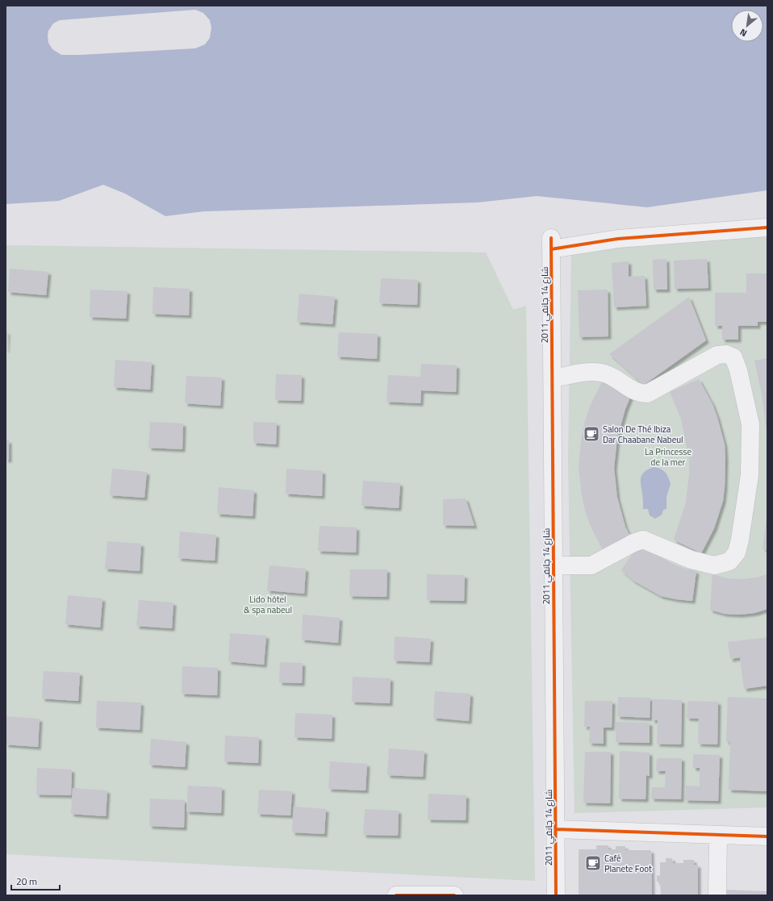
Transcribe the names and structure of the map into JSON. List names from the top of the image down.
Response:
{
  "streets": {
    "street": ["شارع 14 جانفي 2011"]
  },
  "parks": ["La Princesse de la mer", "Lido hôtel & spa nabeul"],
  "places": {
    "cafe": ["Salon De Thé Ibiza Dar Chaabane Nabeul", "Café Planete Foot"]
  },
  "scale_bar": "20 m",
  "north": "bottom left"
}
